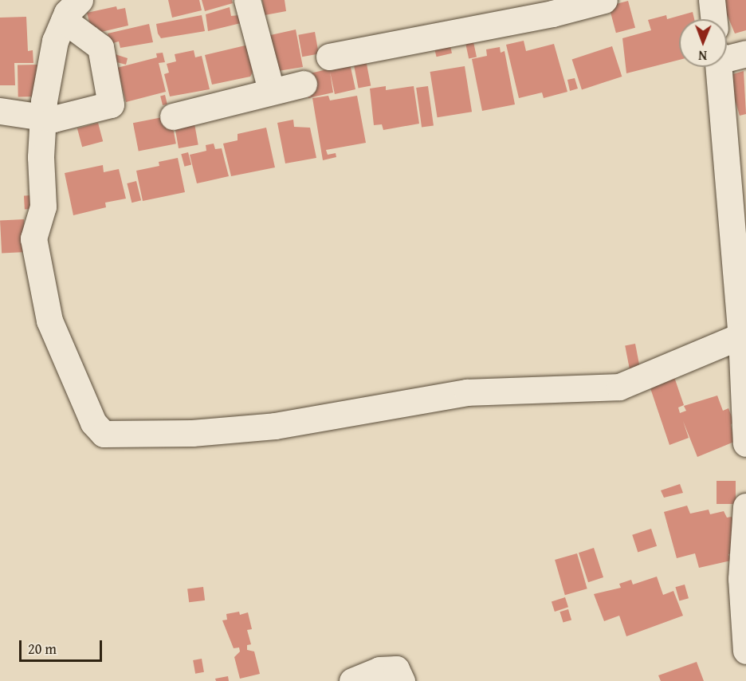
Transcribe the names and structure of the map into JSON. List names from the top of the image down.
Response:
{
  "scale_bar": "20 m",
  "north": "bottom"
}
